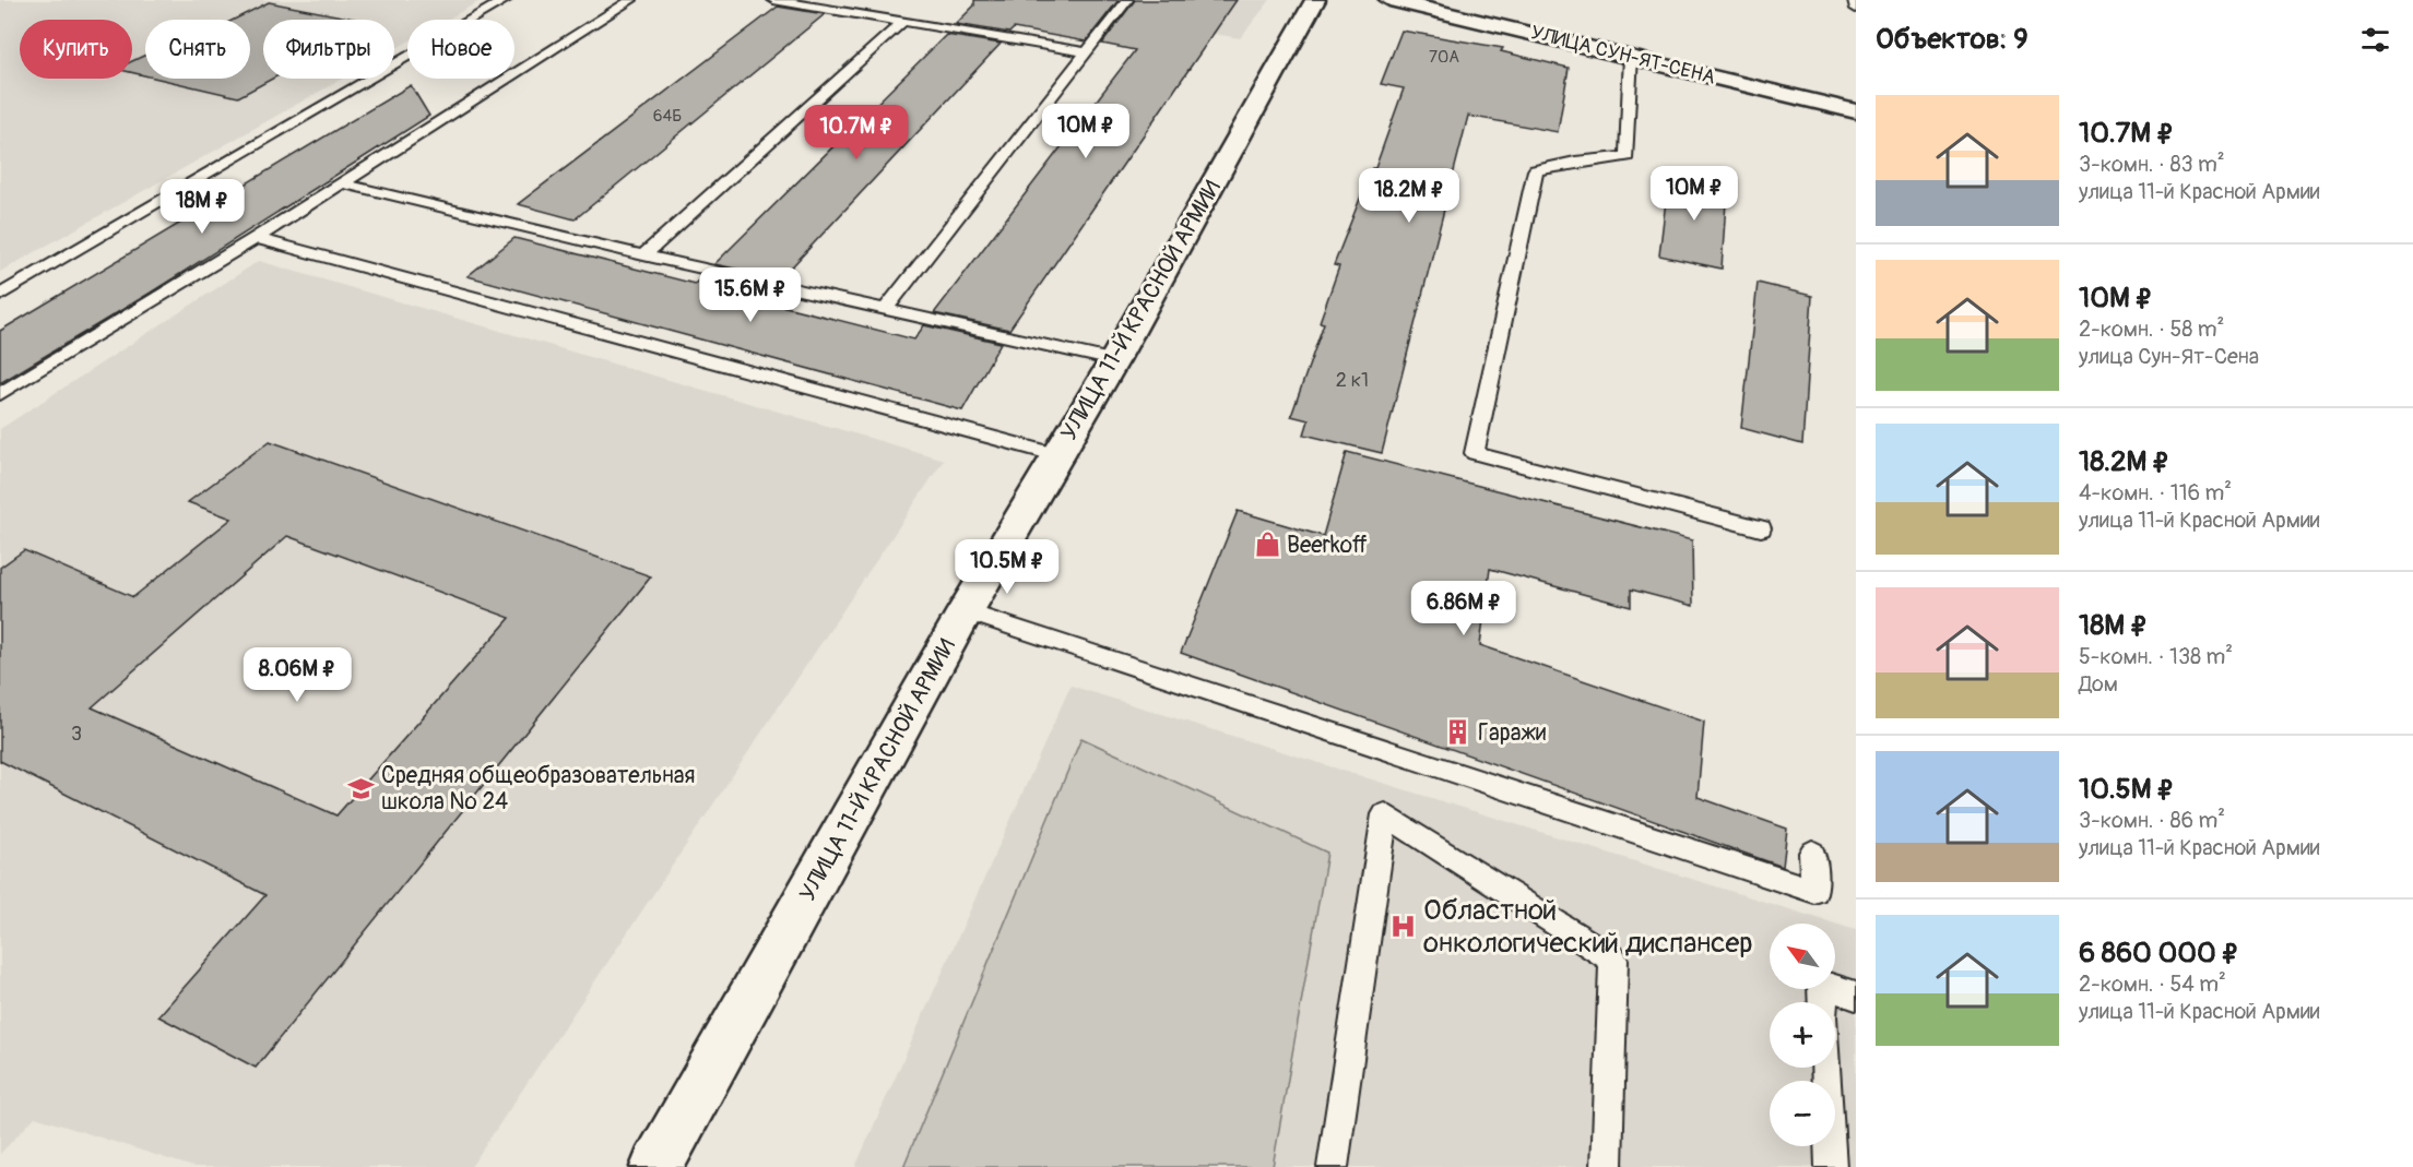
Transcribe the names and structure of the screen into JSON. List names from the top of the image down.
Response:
{
  "streets": {
    "street": ["УЛИЦА СУН-ЯТ-СЕНА", "УЛИЦА 11-Й КРАСНОЙ АРМИИ"]
  },
  "places": {
    "shop": ["Beerkoff"],
    "building": ["Гаражи"],
    "school or university": ["Средняя общеобразовательная школа № 24"],
    "hospital": ["Областной онкологический диспансер"]
  },
  "house_numbers": [
    "70А",
    "64Б",
    "2 к1",
    "3"
  ],
  "north": "top left",
  "page": {
    "heading": "Объектов: 9",
    "chip": [
      "Купить",
      "Снять",
      "Фильтры",
      "Новое"
    ],
    "list": [
      {
        "name": "10.7M ₽",
        "note": "3-комн. · 83 m² · улица 11-й Красной Армии"
      },
      {
        "name": "10M ₽",
        "note": "2-комн. · 58 m² · улица Сун-Ят-Сена"
      },
      {
        "name": "18.2M ₽",
        "note": "4-комн. · 116 m² · улица 11-й Красной Армии"
      },
      {
        "name": "18M ₽",
        "note": "5-комн. · 138 m² · Дом"
      },
      {
        "name": "10.5M ₽",
        "note": "3-комн. · 86 m² · улица 11-й Красной Армии"
      },
      {
        "name": "6 860 000 ₽",
        "note": "2-комн. · 54 m² · улица 11-й Красной Армии"
      }
    ],
    "price": [
      "10M ₽",
      "10.7M ₽",
      "10M ₽",
      "18.2M ₽",
      "18M ₽",
      "15.6M ₽",
      "10.5M ₽",
      "6.86M ₽",
      "8.06M ₽"
    ],
    "map_buttons": ["+", "−"]
  }
}
